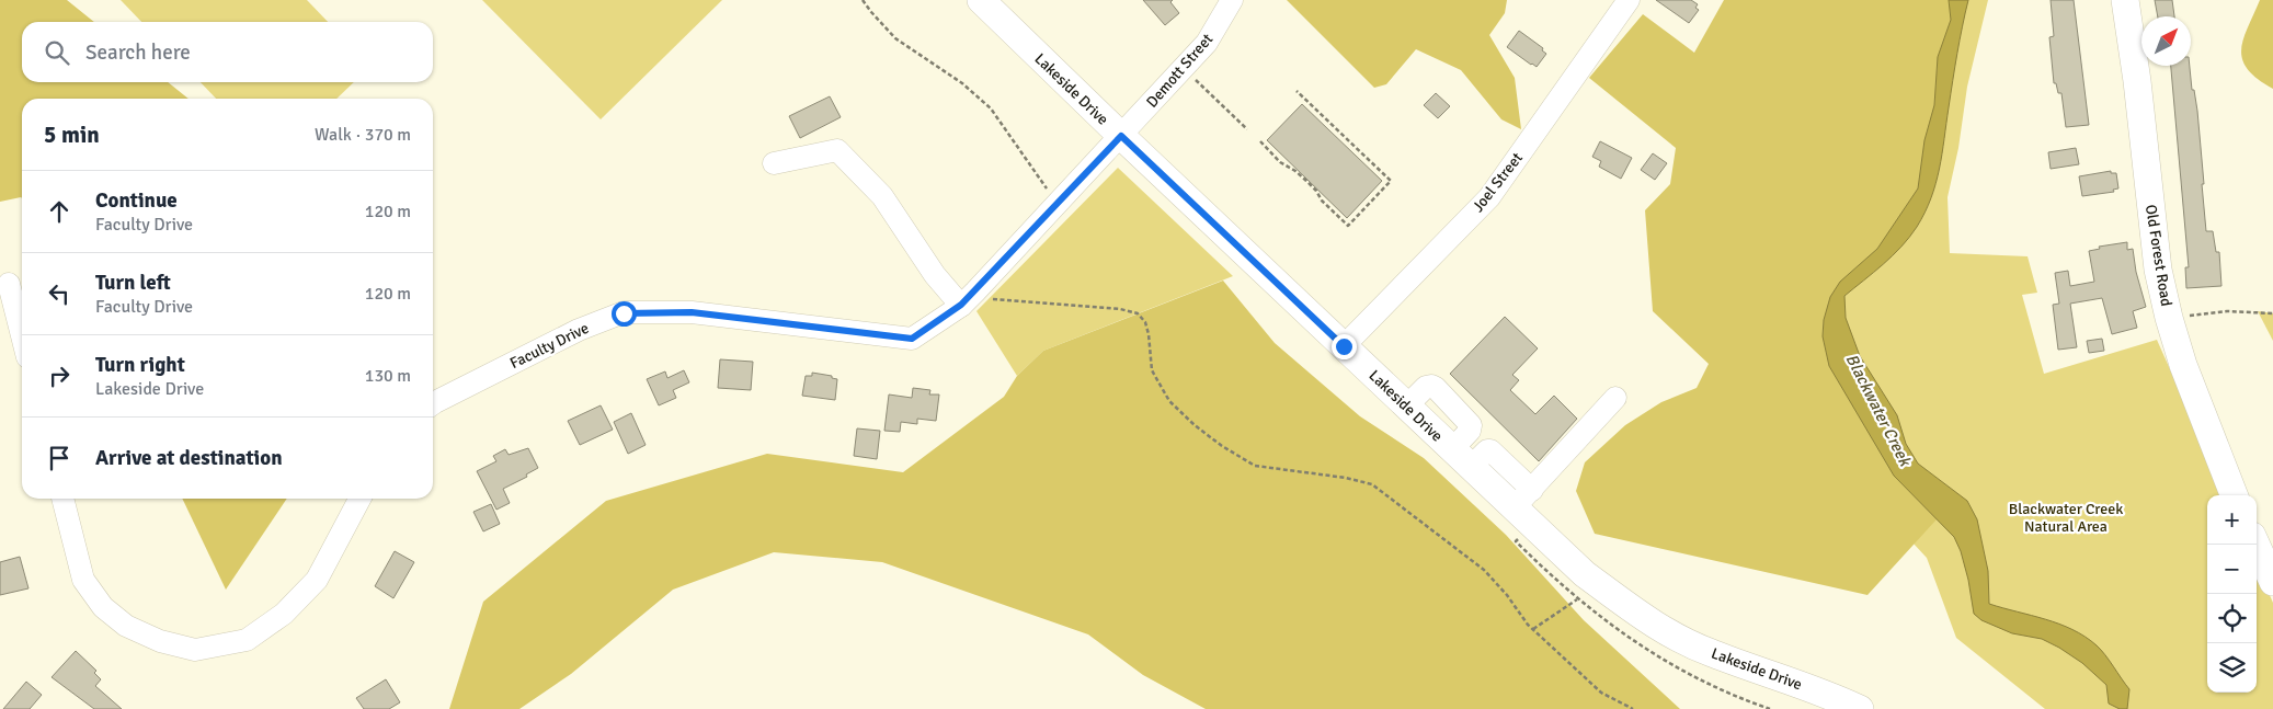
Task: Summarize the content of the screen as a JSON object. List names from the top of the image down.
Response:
{
  "streets": {
    "main road": ["Lakeside Drive", "Old Forest Road"],
    "street": ["Demott Street", "Joel Street", "Faculty Drive"]
  },
  "crossings": [
    ["Demott Street", "Lakeside Drive"],
    ["Demott Street", "Faculty Drive"],
    ["Lakeside Drive", "Joel Street"],
    ["Lakeside Drive", "Faculty Drive"]
  ],
  "water": ["Blackwater Creek"],
  "parks": ["Blackwater Creek Natural Area"],
  "north": "top right",
  "page": {
    "search": "Search here",
    "heading": ["5 min", "Walk · 370 m"],
    "list": [
      ["Continue", "Faculty Drive", "120 m"],
      ["Turn left", "Faculty Drive", "120 m"],
      ["Turn right", "Lakeside Drive", "130 m"],
      "Arrive at destination"
    ],
    "map_buttons": ["+", "−"]
  }
}
